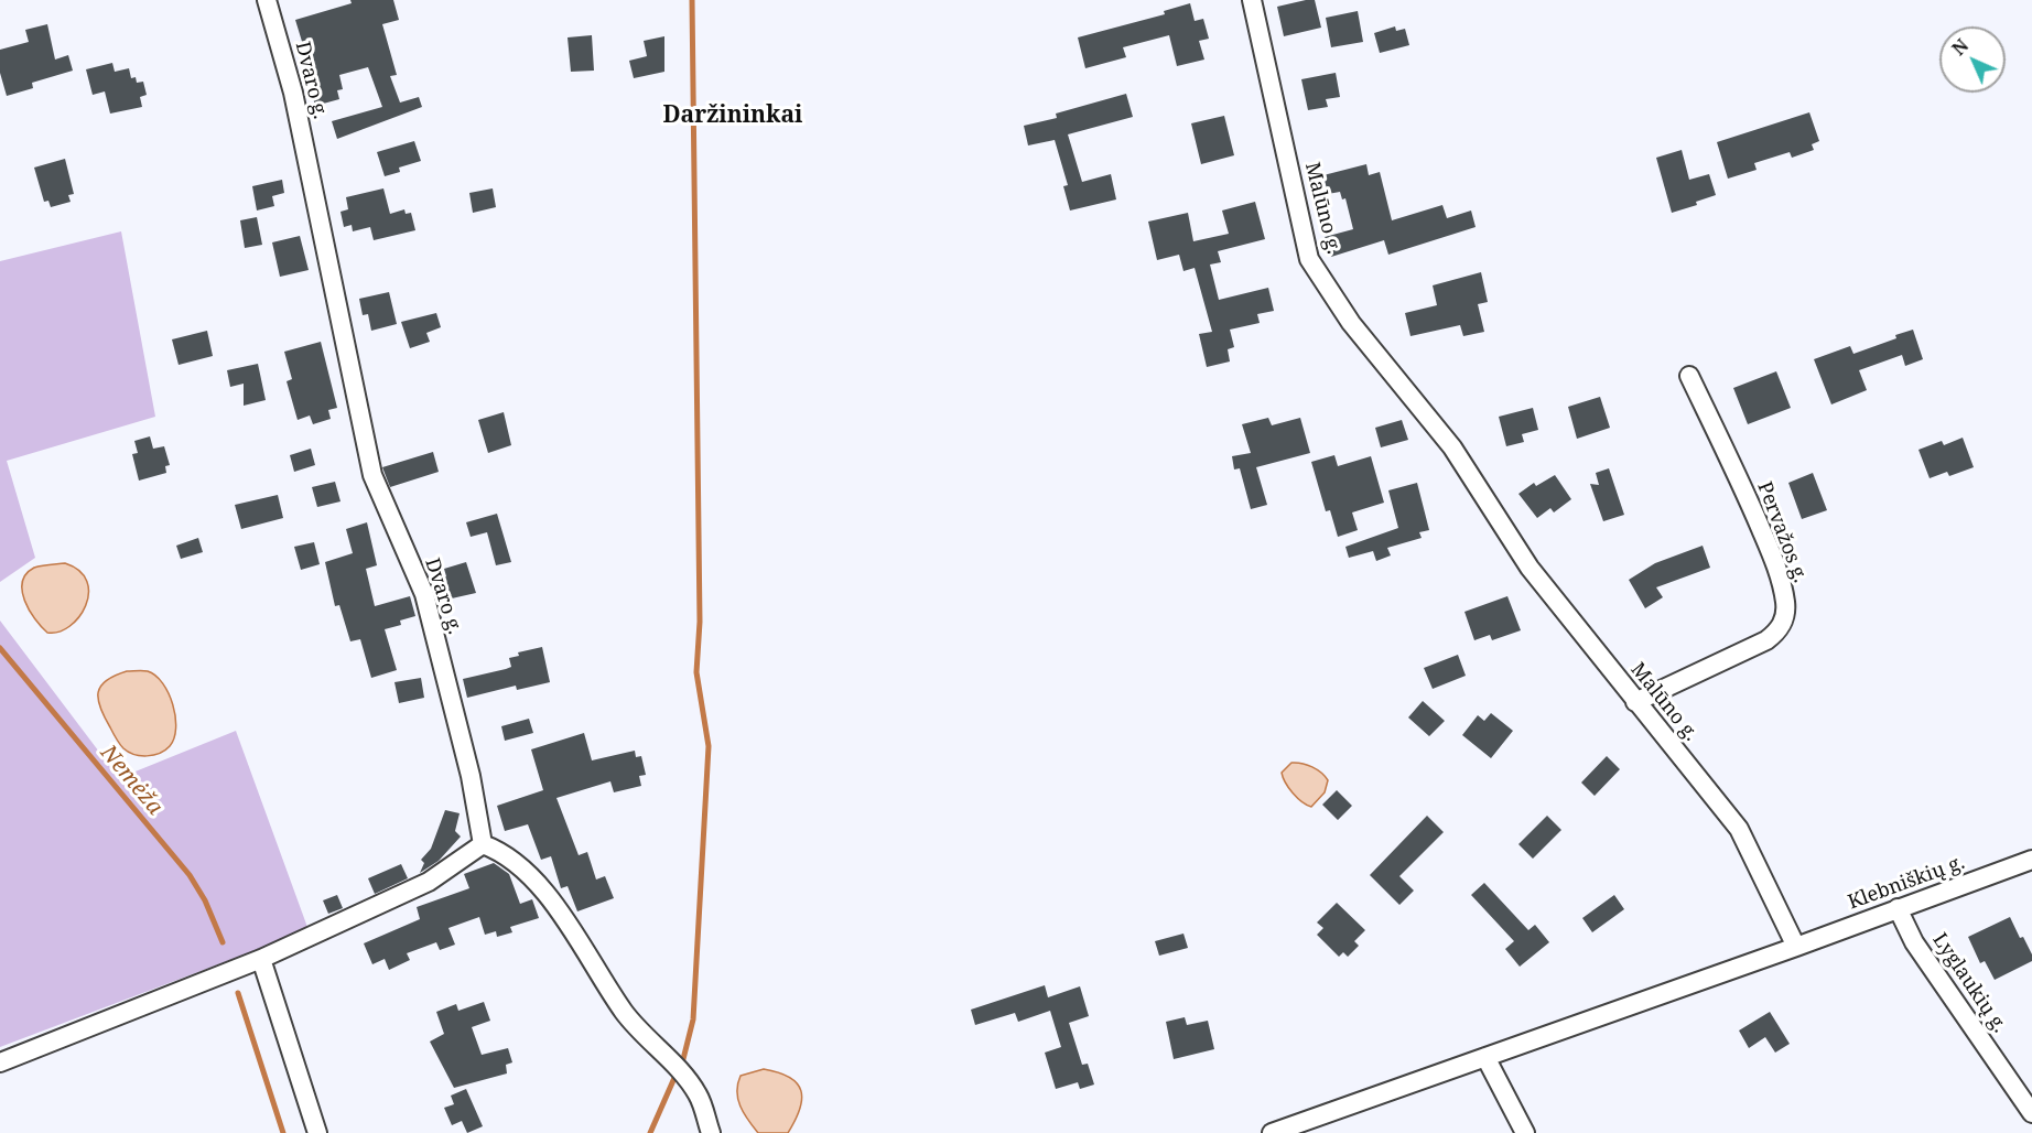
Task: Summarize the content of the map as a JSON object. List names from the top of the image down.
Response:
{
  "streets": {
    "street": [
      "Dvaro g.",
      "Malūno g.",
      "Pervažos g.",
      "Klebniškių g.",
      "Lyglaukių g."
    ]
  },
  "crossings": [
    ["Malūno g.", "Pervažos g."],
    ["Malūno g.", "Klebniškių g."],
    ["Klebniškių g.", "Lyglaukių g."]
  ],
  "districts": ["Daržininkai"],
  "water": ["Nemėža"],
  "north": "top left"
}
